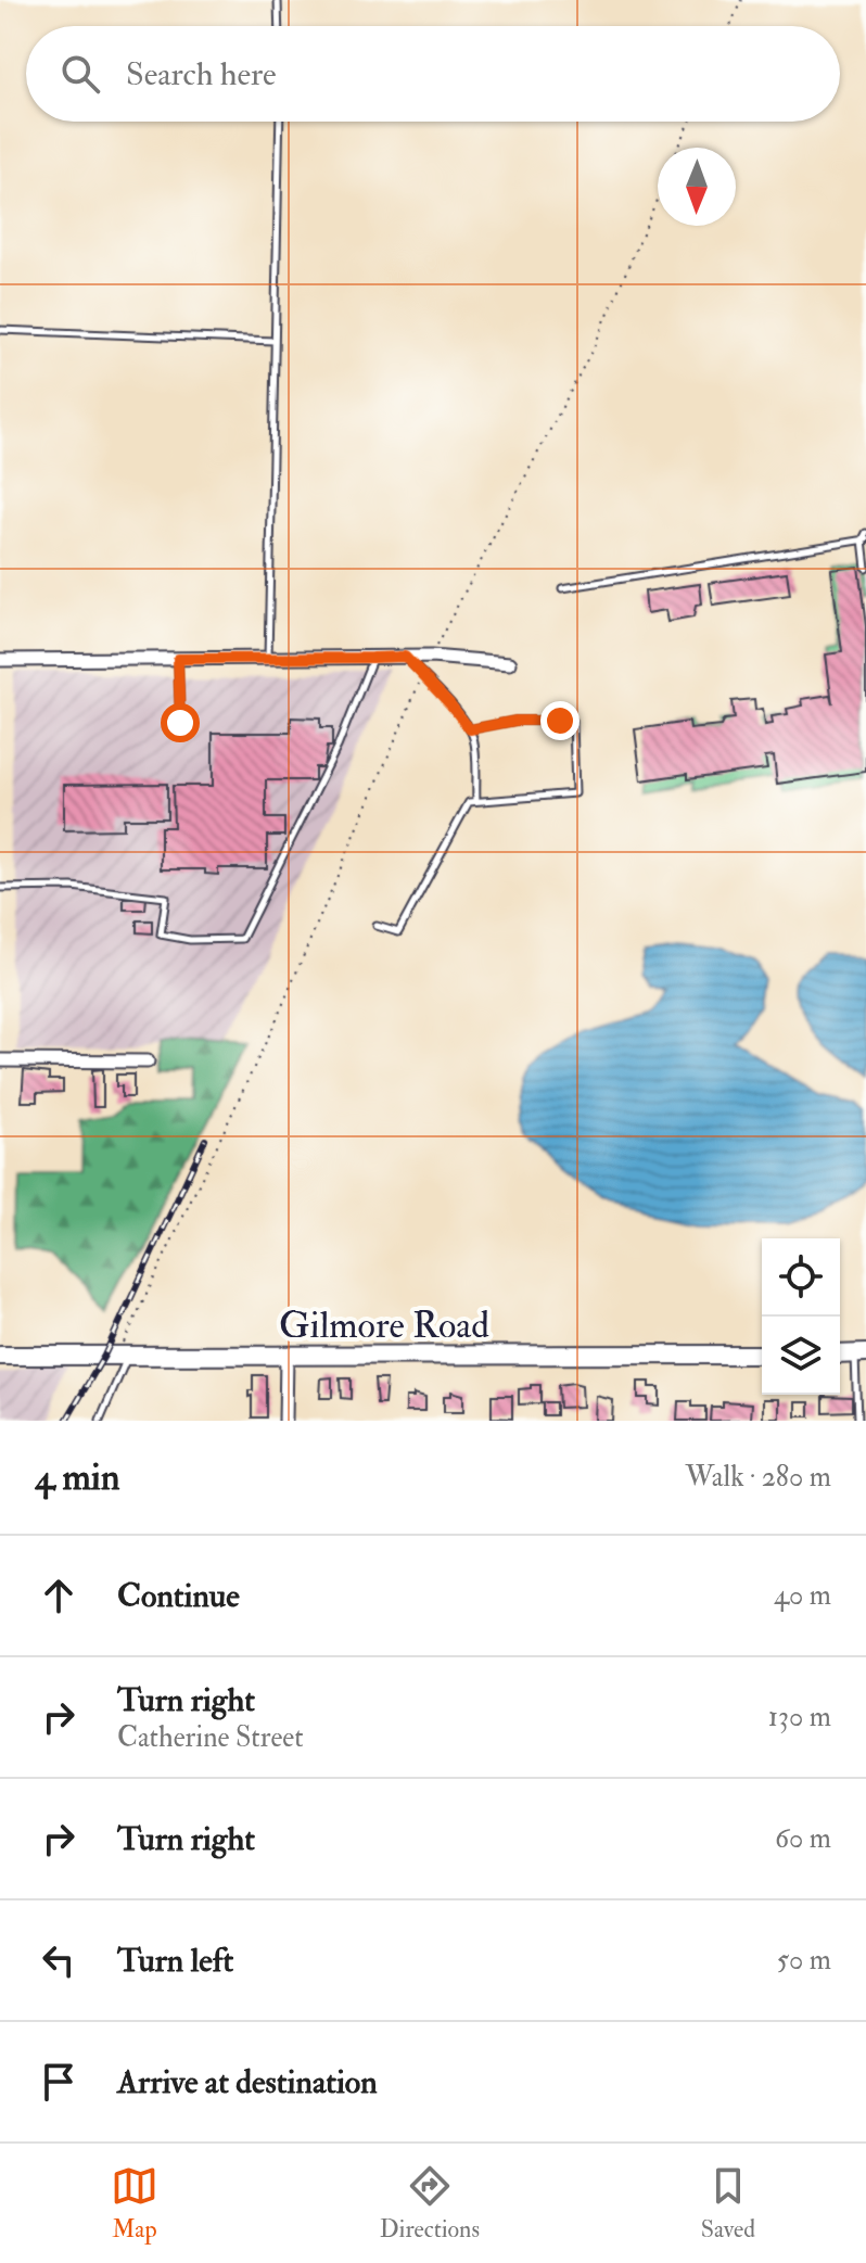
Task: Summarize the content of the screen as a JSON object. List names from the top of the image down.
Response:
{
  "streets": {
    "main road": ["Gilmore Road"]
  },
  "north": "bottom",
  "page": {
    "search": "Search here",
    "heading": ["4 min", "Walk · 280 m"],
    "list": [
      ["Continue", "40 m"],
      ["Turn right", "Catherine Street", "130 m"],
      ["Turn right", "60 m"],
      ["Turn left", "50 m"],
      "Arrive at destination"
    ],
    "nav": ["Map", "Directions", "Saved"]
  }
}
